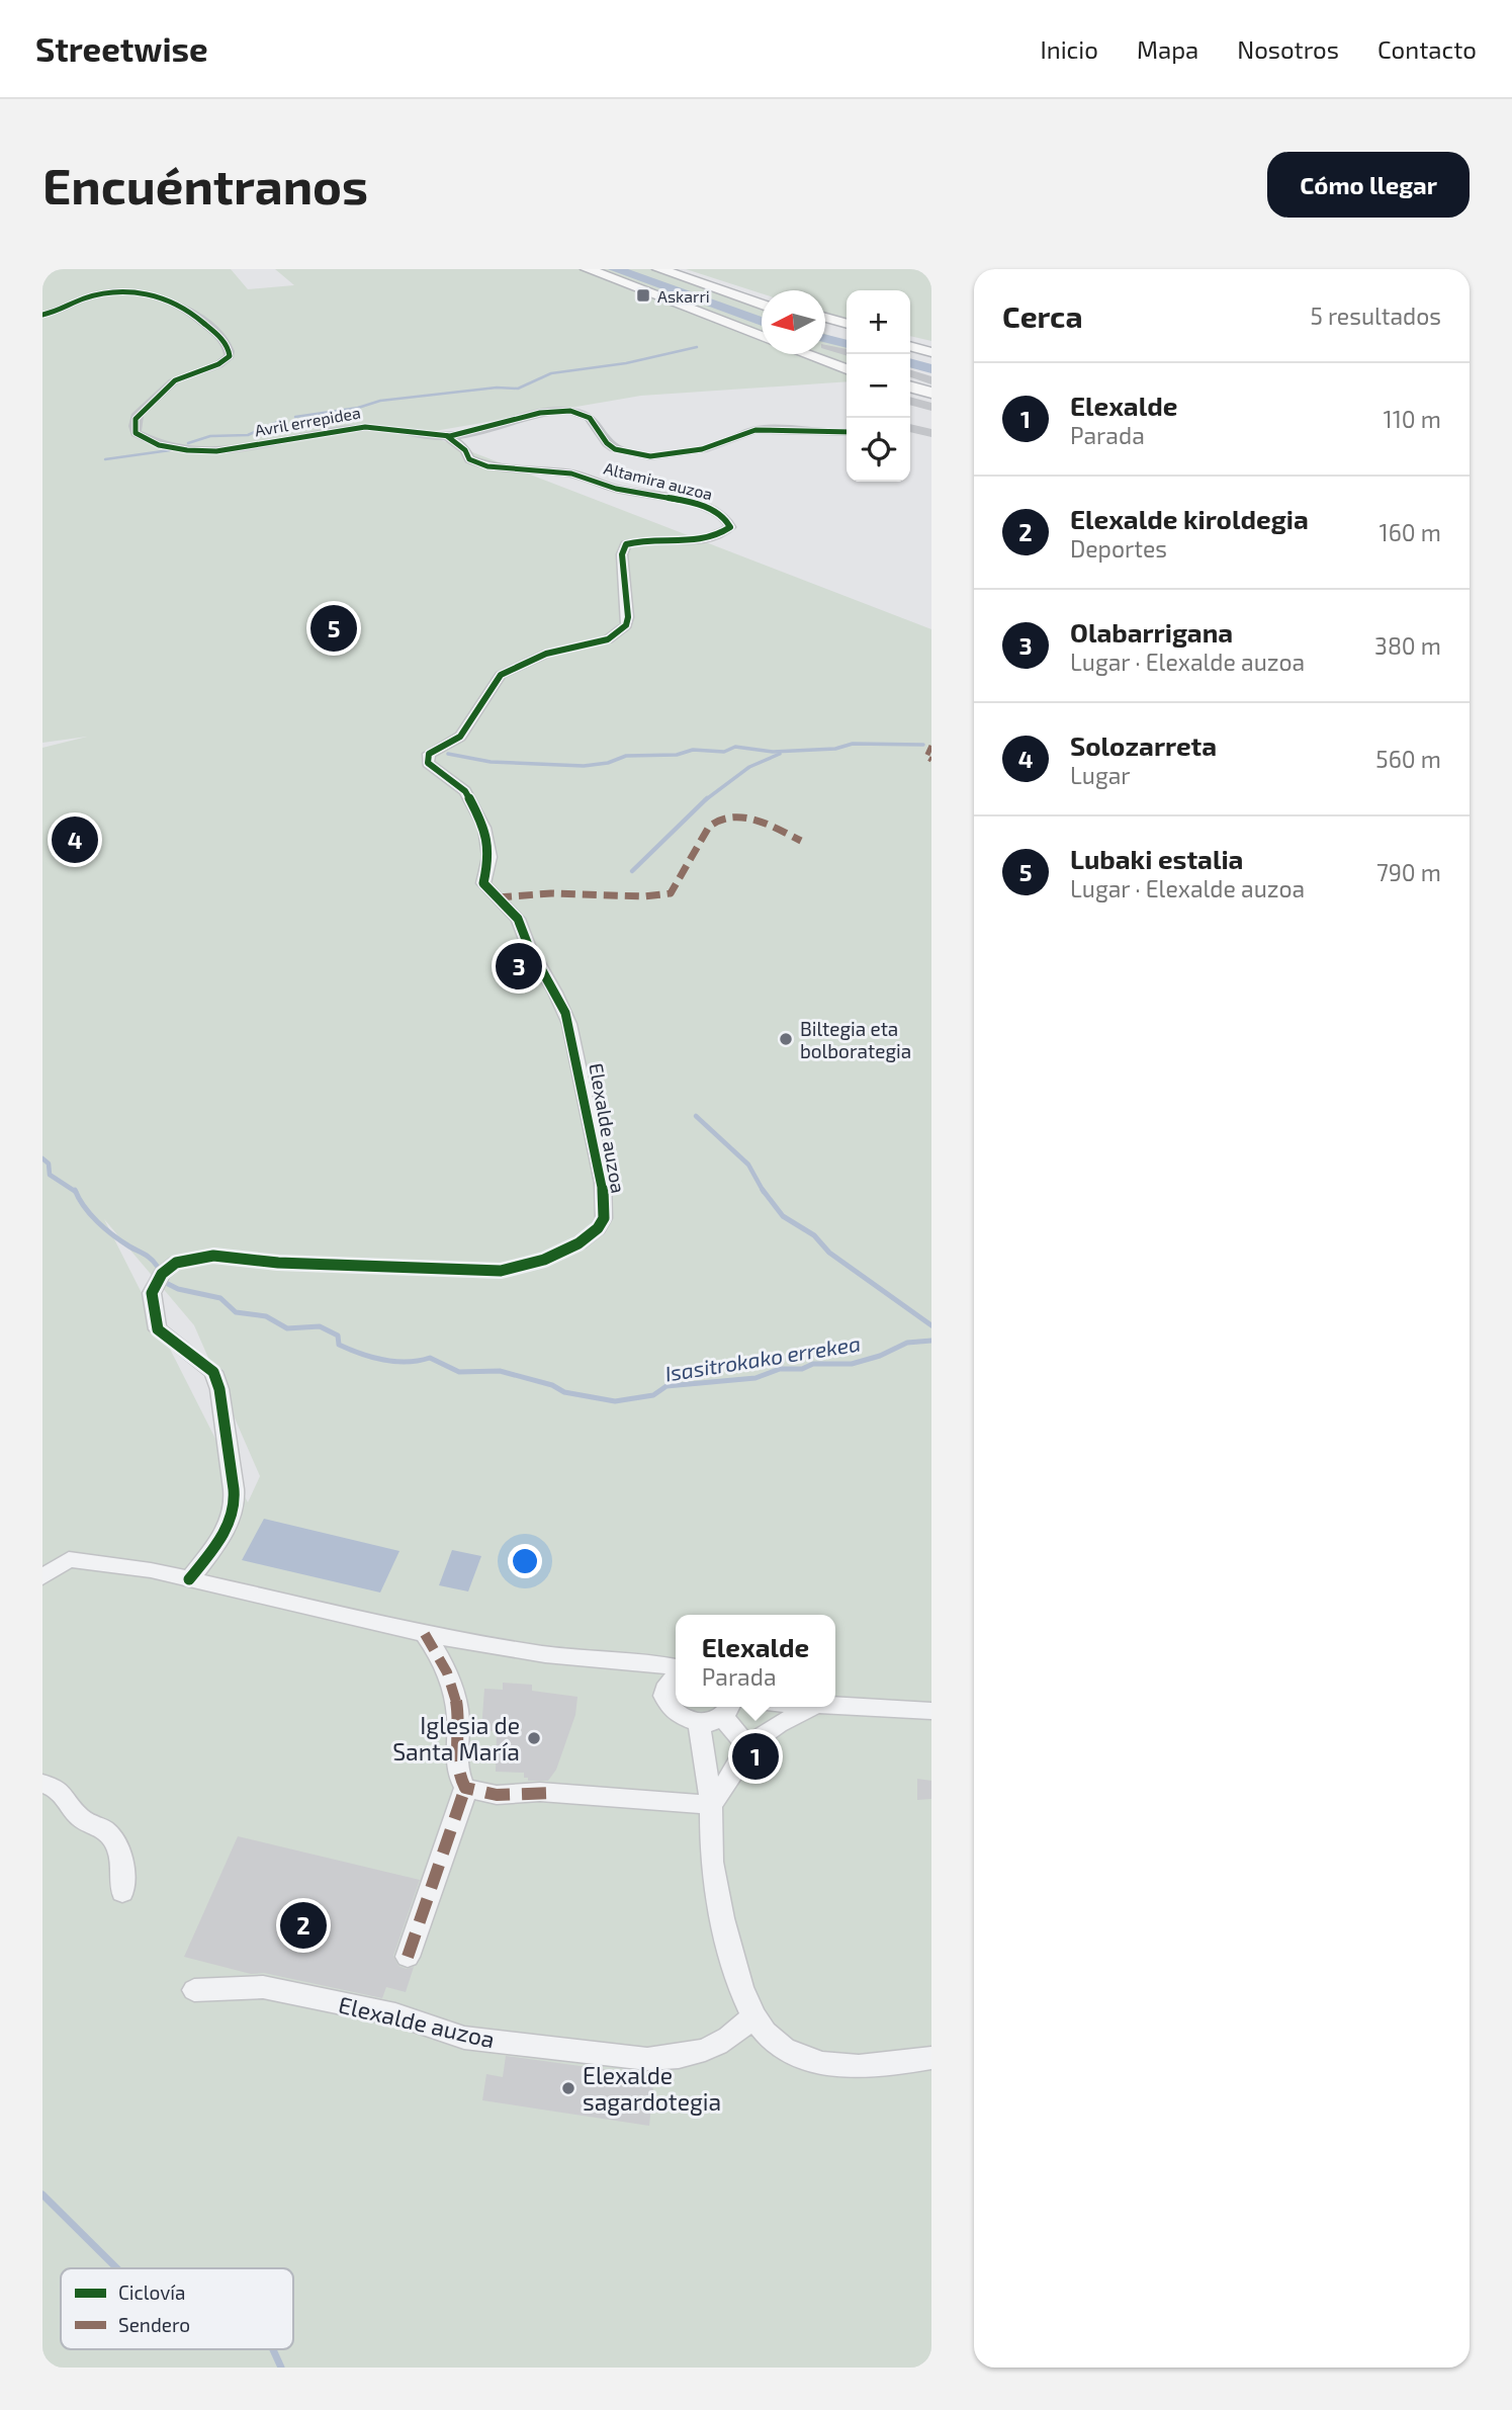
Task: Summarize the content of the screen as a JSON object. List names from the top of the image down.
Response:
{
  "streets": {
    "street": ["Avril errepidea", "Altamira auzoa", "Elexalde auzoa"]
  },
  "crossings": [
    ["Avril errepidea", "Altamira auzoa"],
    ["Altamira auzoa", "Elexalde auzoa"]
  ],
  "water": ["Isasitrokako errekea"],
  "places": {
    "transit": ["Askarri"],
    "other": ["Biltegia eta bolborategia", "Iglesia de Santa María", "Elexalde sagardotegia"]
  },
  "legend": ["Ciclovía", "Sendero"],
  "north": "left",
  "page": {
    "header": "Streetwise",
    "nav": [
      "Inicio",
      "Mapa",
      "Nosotros",
      "Contacto"
    ],
    "buttons": "Cómo llegar",
    "title": "Encuéntranos",
    "heading": ["Cerca", "5 resultados"],
    "map_buttons": ["+", "−"],
    "list": [
      {
        "mark": "1",
        "name": "Elexalde",
        "note": "Parada",
        "value": "110 m"
      },
      {
        "mark": "2",
        "name": "Elexalde kiroldegia",
        "note": "Deportes",
        "value": "160 m"
      },
      {
        "mark": "3",
        "name": "Olabarrigana",
        "note": "Lugar · Elexalde auzoa",
        "value": "380 m"
      },
      {
        "mark": "4",
        "name": "Solozarreta",
        "note": "Lugar",
        "value": "560 m"
      },
      {
        "mark": "5",
        "name": "Lubaki estalia",
        "note": "Lugar · Elexalde auzoa",
        "value": "790 m"
      }
    ],
    "pins": [
      "5",
      "4",
      "3",
      "1",
      "2"
    ],
    "popup": ["Elexalde", "Parada"]
  }
}
